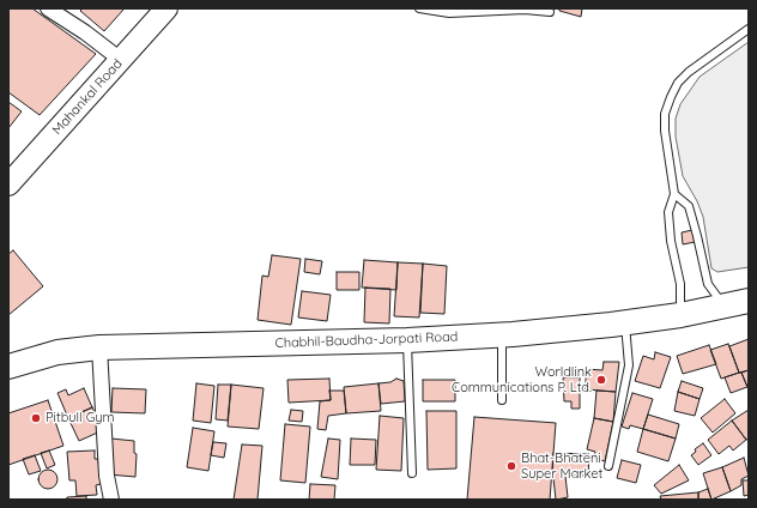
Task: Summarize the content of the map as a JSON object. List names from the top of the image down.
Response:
{
  "streets": {
    "main road": ["Mahankal Road", "Chabhil-Baudha-Jorpati Road"]
  },
  "places": ["Worldlink Communications P. Ltd.", "Pitbull Gym", "Bhat-Bhateni Super Market"]
}
